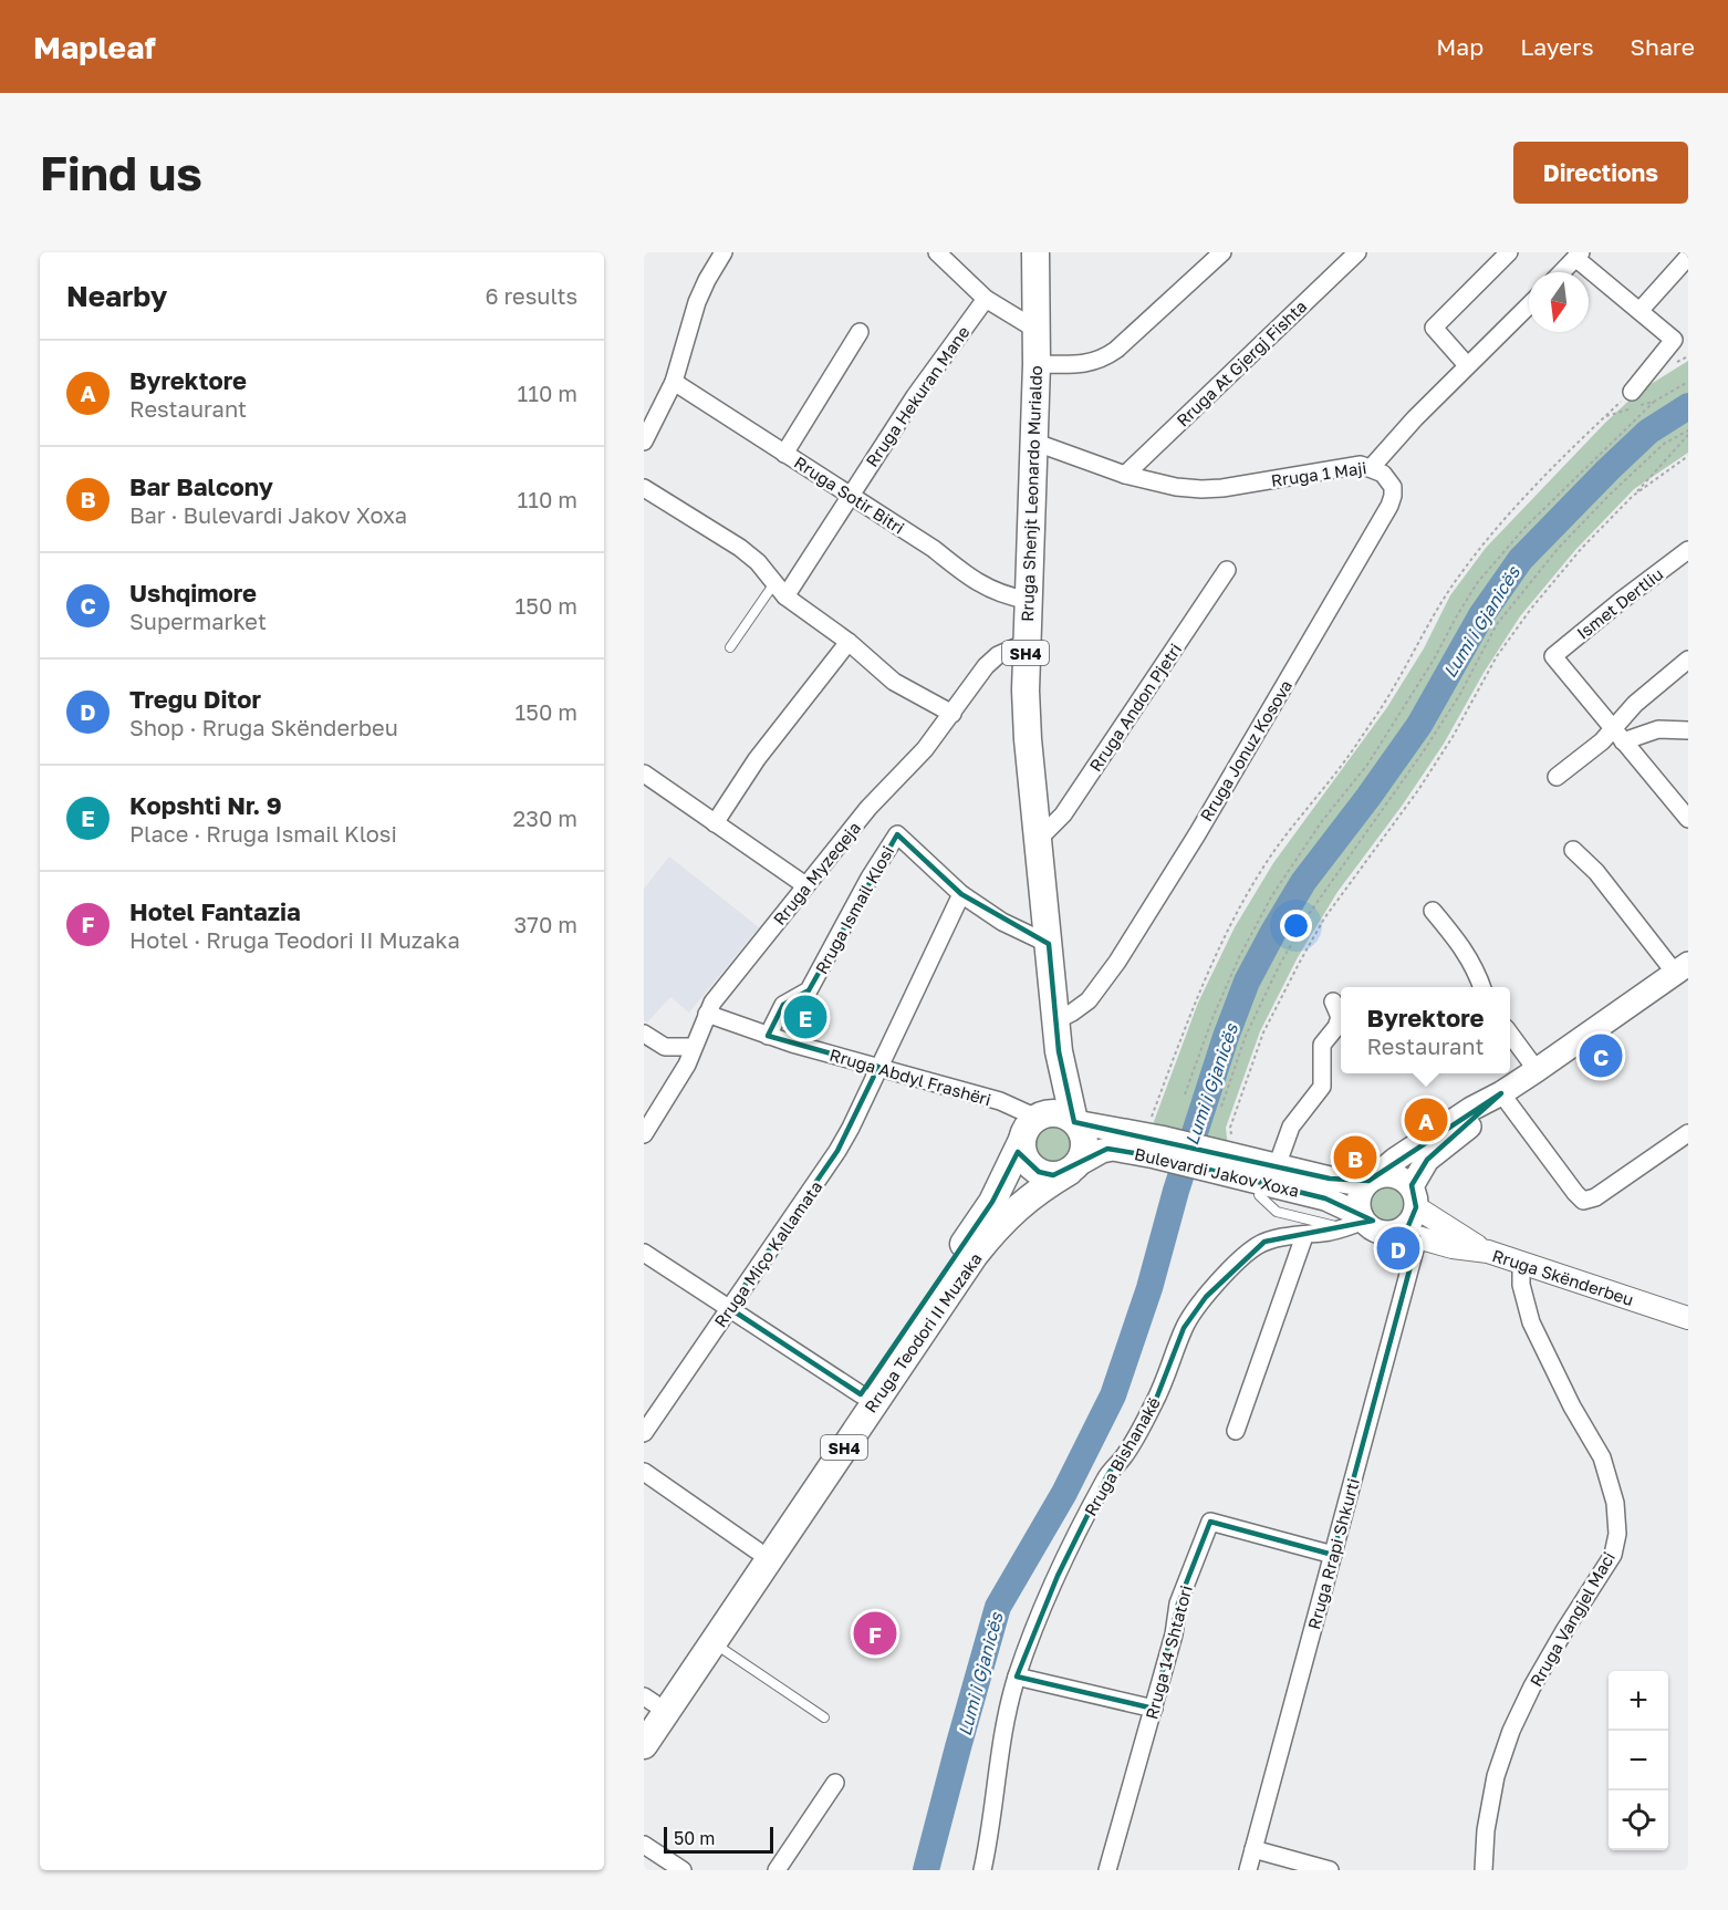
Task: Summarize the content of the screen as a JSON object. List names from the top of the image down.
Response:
{
  "streets": {
    "main road": [
      "Rruga Shenjt Leonardo Murialdo",
      "SH4",
      "Bulevardi Jakov Xoxa",
      "Rruga Teodori II Muzaka"
    ],
    "street": [
      "Rruga At Gjergj Fishta",
      "Rruga Hekuran Mane",
      "Rruga 1 Maji",
      "Rruga Sotir Bitri",
      "Ismet Dertliu",
      "Rruga Andon Pjetri",
      "Rruga Jonuz Kosova",
      "Rruga Myzeqeja",
      "Rruga Ismail Klosi",
      "Rruga Abdyl Frashëri",
      "Rruga Miço Kallamata",
      "Rruga Skënderbeu",
      "Rruga Bishanakë",
      "Rruga Rrapi Shkurti",
      "Rruga Vangjel Maci",
      "Rruga 14 Shtatori"
    ]
  },
  "crossings": [
    ["Rruga At Gjergj Fishta", "Rruga 1 Maji"],
    ["Rruga Hekuran Mane", "Rruga Sotir Bitri"],
    ["Rruga 1 Maji", "Rruga Shenjt Leonardo Murialdo"],
    ["Rruga 1 Maji", "Rruga Jonuz Kosova"],
    ["Rruga Shenjt Leonardo Murialdo", "Rruga Sotir Bitri"],
    ["Rruga Shenjt Leonardo Murialdo", "SH4"],
    ["Rruga Shenjt Leonardo Murialdo", "Rruga Andon Pjetri"],
    ["Rruga Shenjt Leonardo Murialdo", "Rruga Jonuz Kosova"],
    ["Rruga Shenjt Leonardo Murialdo", "Rruga Myzeqeja"],
    ["Rruga Shenjt Leonardo Murialdo", "Rruga Ismail Klosi"],
    ["Rruga Shenjt Leonardo Murialdo", "Rruga Abdyl Frashëri"],
    ["Rruga Shenjt Leonardo Murialdo", "Bulevardi Jakov Xoxa"],
    ["Rruga Shenjt Leonardo Murialdo", "Rruga Teodori II Muzaka"],
    ["SH4", "Rruga Abdyl Frashëri"],
    ["SH4", "Bulevardi Jakov Xoxa"],
    ["SH4", "Rruga Teodori II Muzaka"],
    ["Rruga Myzeqeja", "Rruga Abdyl Frashëri"],
    ["Rruga Ismail Klosi", "Rruga Abdyl Frashëri"],
    ["Rruga Ismail Klosi", "Rruga Miço Kallamata"],
    ["Rruga Abdyl Frashëri", "Bulevardi Jakov Xoxa"],
    ["Rruga Abdyl Frashëri", "Rruga Miço Kallamata"],
    ["Rruga Abdyl Frashëri", "Rruga Teodori II Muzaka"],
    ["Bulevardi Jakov Xoxa", "Rruga Skënderbeu"],
    ["Bulevardi Jakov Xoxa", "Rruga Teodori II Muzaka"],
    ["Bulevardi Jakov Xoxa", "Rruga Bishanakë"],
    ["Bulevardi Jakov Xoxa", "Rruga Rrapi Shkurti"],
    ["Rruga Skënderbeu", "Rruga Bishanakë"],
    ["Rruga Skënderbeu", "Rruga Rrapi Shkurti"],
    ["Rruga Skënderbeu", "Rruga Vangjel Maci"],
    ["Rruga Bishanakë", "Rruga Rrapi Shkurti"],
    ["Rruga Rrapi Shkurti", "Rruga 14 Shtatori"]
  ],
  "water": ["Lumi i Gjanicës"],
  "scale_bar": "50 m",
  "north": "bottom",
  "page": {
    "header": "Mapleaf",
    "nav": ["Map", "Layers", "Share"],
    "buttons": "Directions",
    "title": "Find us",
    "heading": ["Nearby", "6 results"],
    "list": [
      {
        "mark": "A",
        "name": "Byrektore",
        "note": "Restaurant",
        "value": "110 m"
      },
      {
        "mark": "B",
        "name": "Bar Balcony",
        "note": "Bar · Bulevardi Jakov Xoxa",
        "value": "110 m"
      },
      {
        "mark": "C",
        "name": "Ushqimore",
        "note": "Supermarket",
        "value": "150 m"
      },
      {
        "mark": "D",
        "name": "Tregu Ditor",
        "note": "Shop · Rruga Skënderbeu",
        "value": "150 m"
      },
      {
        "mark": "E",
        "name": "Kopshti Nr. 9",
        "note": "Place · Rruga Ismail Klosi",
        "value": "230 m"
      },
      {
        "mark": "F",
        "name": "Hotel Fantazia",
        "note": "Hotel · Rruga Teodori II Muzaka",
        "value": "370 m"
      }
    ],
    "popup": ["Byrektore", "Restaurant"],
    "pins": [
      "E",
      "C",
      "A",
      "B",
      "D",
      "F"
    ],
    "map_buttons": ["+", "−"],
    "scale": "50 m"
  }
}
